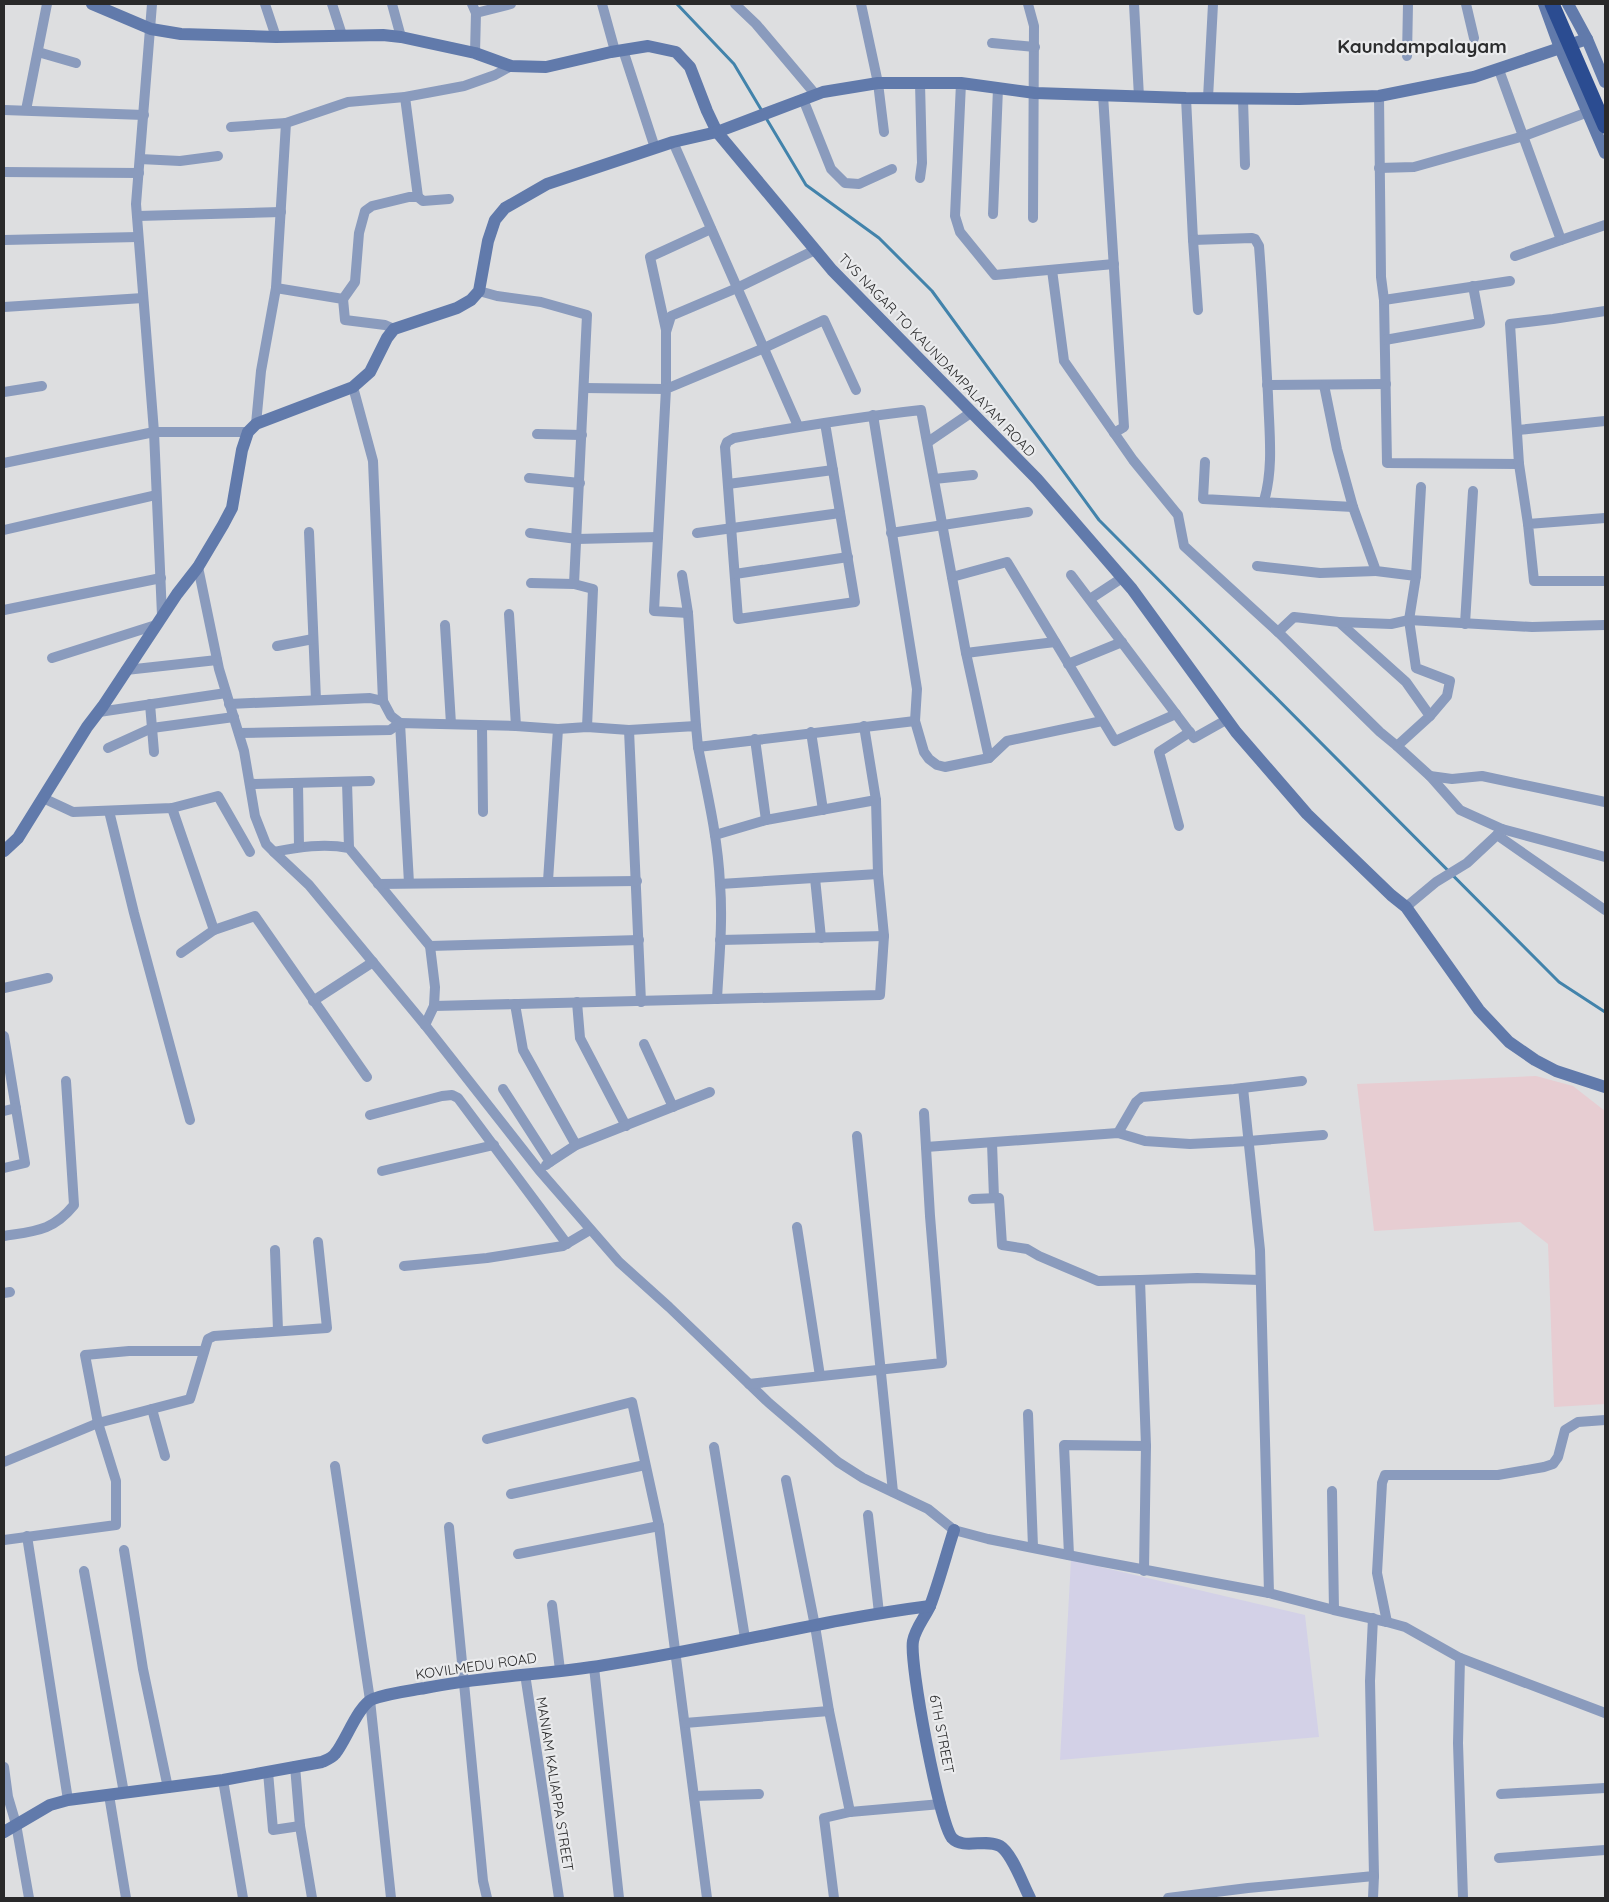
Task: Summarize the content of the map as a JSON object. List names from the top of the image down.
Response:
{
  "streets": {
    "street": [
      "TVS NAGAR TO KAUNDAMPALAYAM ROAD",
      "KOVILMEDU ROAD",
      "6TH STREET",
      "MANIAM KALIAPPA STREET"
    ]
  },
  "crossings": [
    ["KOVILMEDU ROAD", "6TH STREET"],
    ["KOVILMEDU ROAD", "MANIAM KALIAPPA STREET"]
  ],
  "districts": ["Kaundampalayam"]
}
